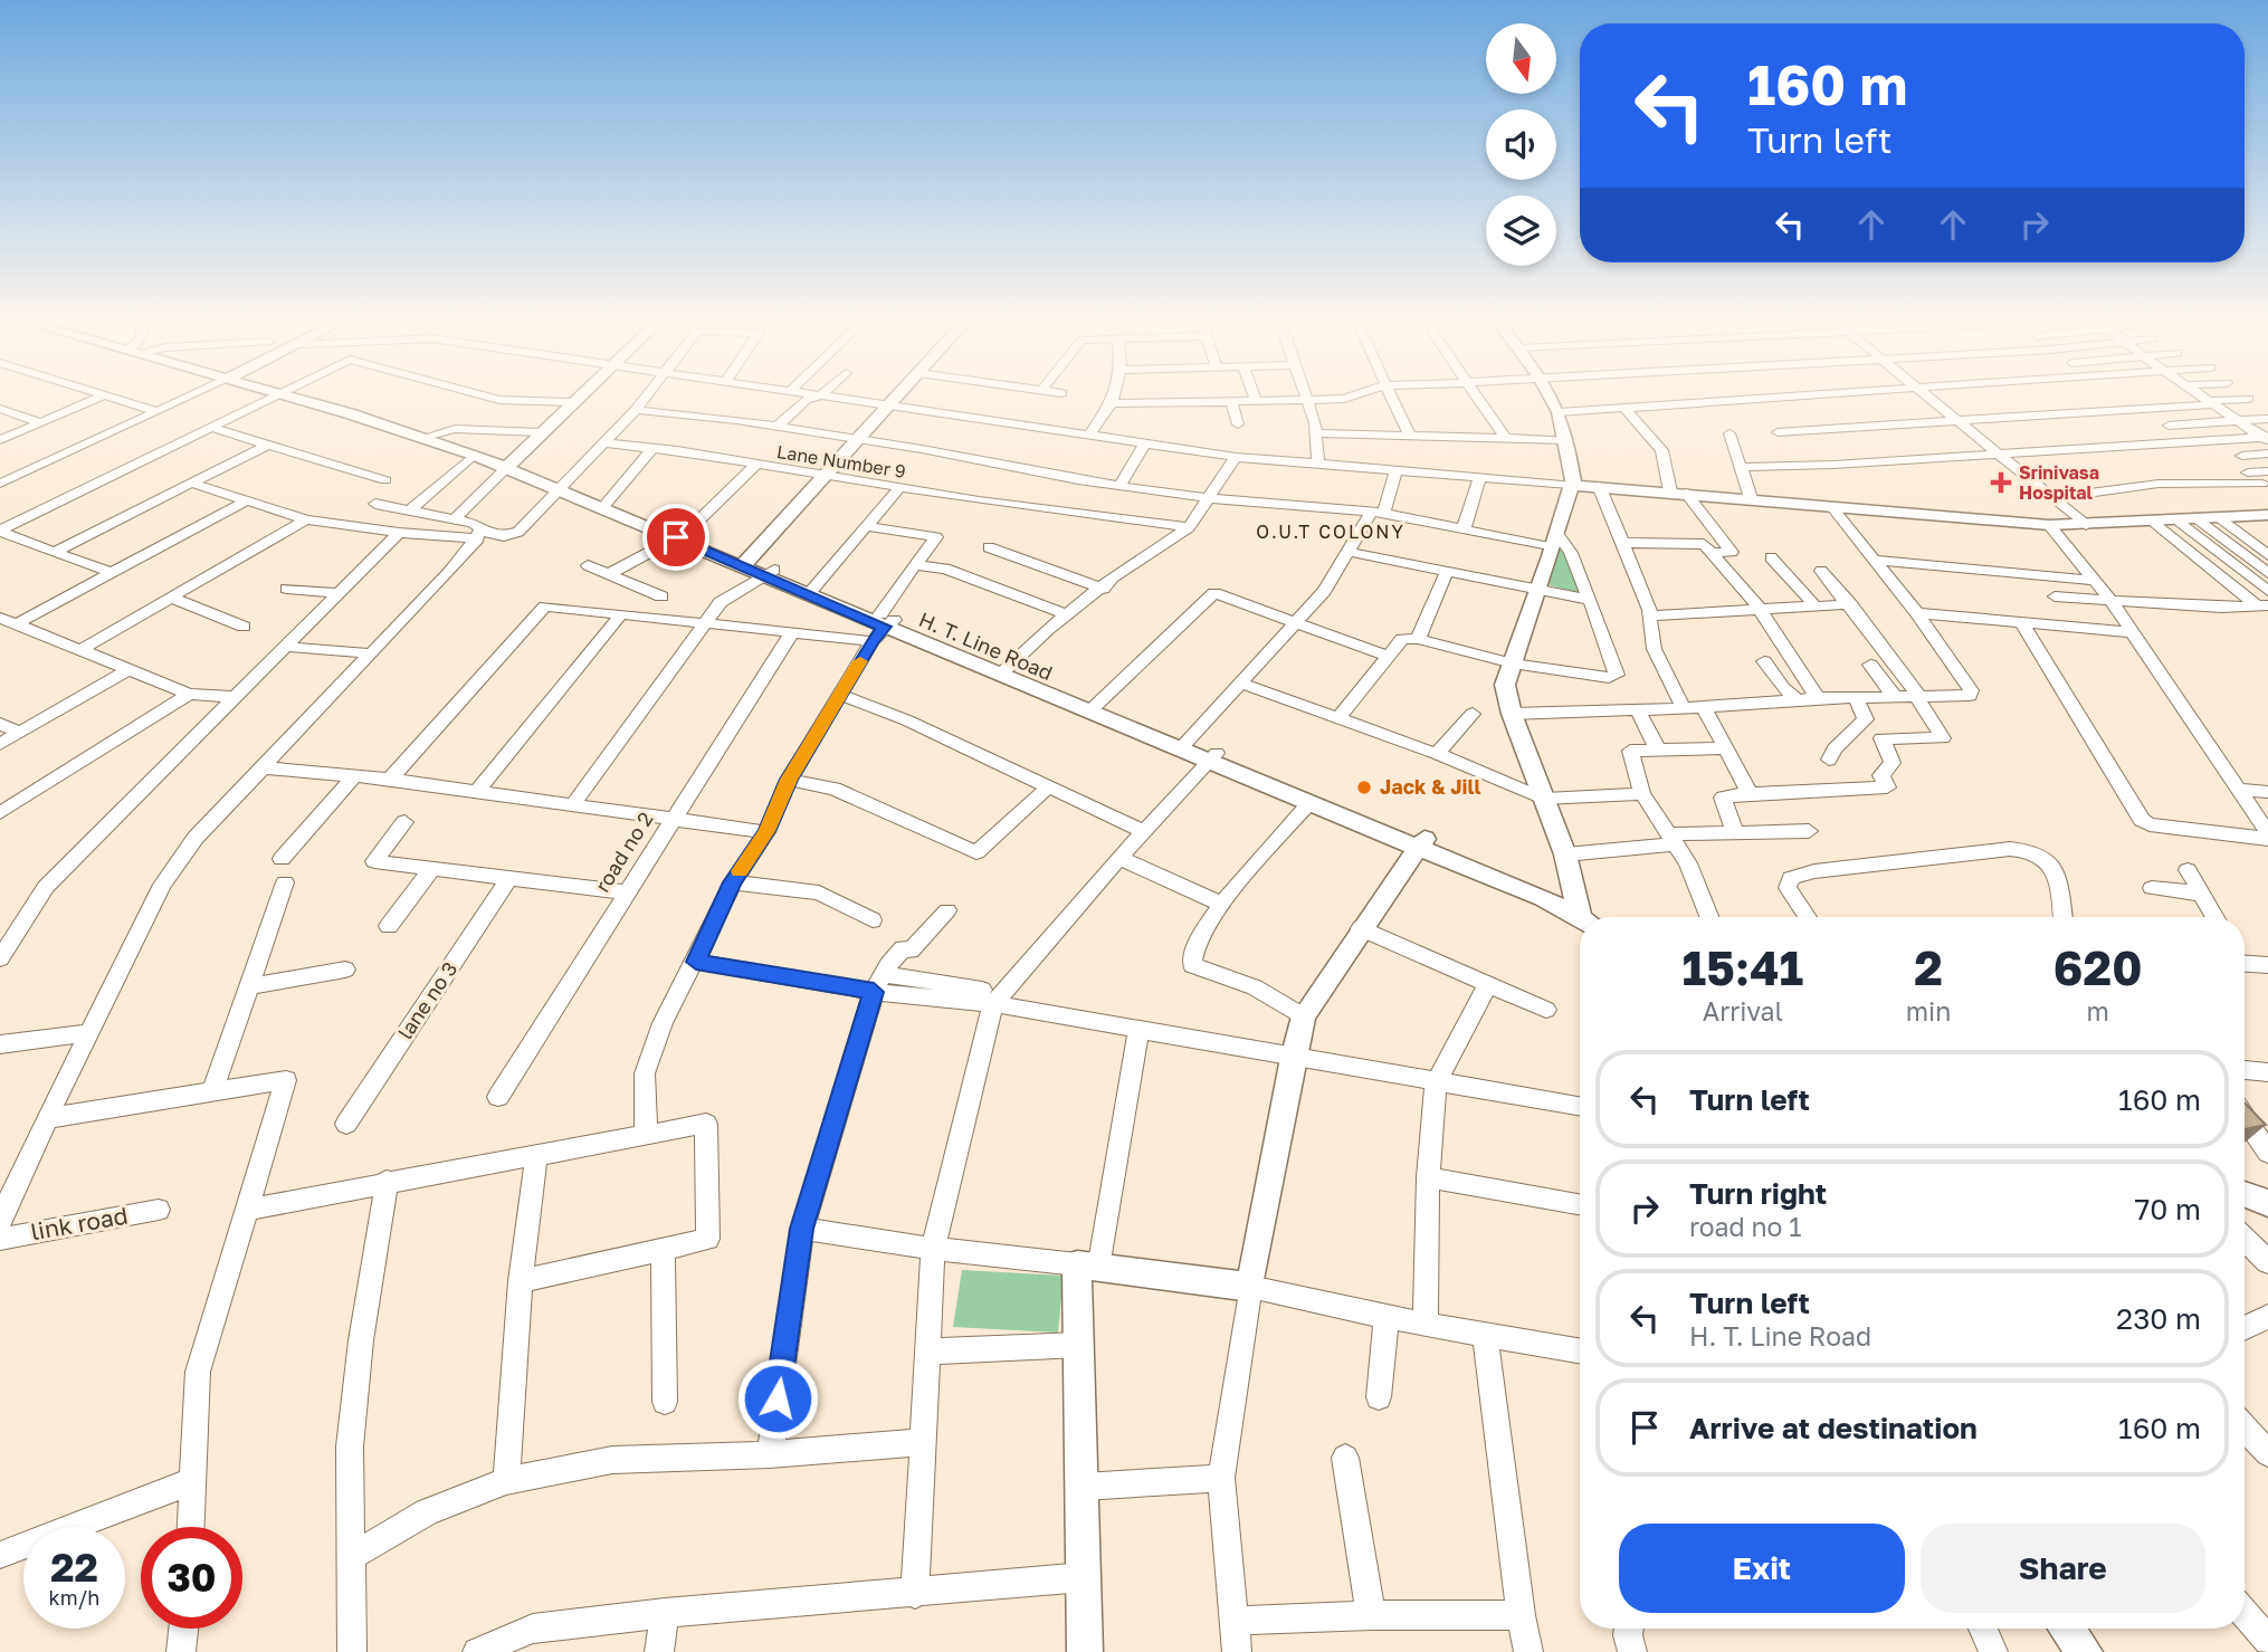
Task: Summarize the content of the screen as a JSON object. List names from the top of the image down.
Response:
{
  "streets": {
    "street": [
      "Lane Number 9",
      "H. T. Line Road",
      "road no 2",
      "lane no 3",
      "link road"
    ]
  },
  "districts": ["O.U.T COLONY"],
  "places": {
    "health": ["Srinivasa Hospital"],
    "other": ["Jack & Jill"]
  },
  "north": "bottom",
  "page": {
    "turn": ["160 m", "Turn left"],
    "eta": [
      "15:41",
      "Arrival",
      "2",
      "min",
      "620",
      "m"
    ],
    "list": [
      {
        "name": "Turn left",
        "value": "160 m"
      },
      {
        "name": "Turn right",
        "note": "road no 1",
        "value": "70 m"
      },
      {
        "name": "Turn left",
        "note": "H. T. Line Road",
        "value": "230 m"
      },
      {
        "name": "Arrive at destination",
        "value": "160 m"
      }
    ],
    "buttons": ["Exit", "Share"],
    "speed": "22 km/h",
    "limit": "30"
  }
}
